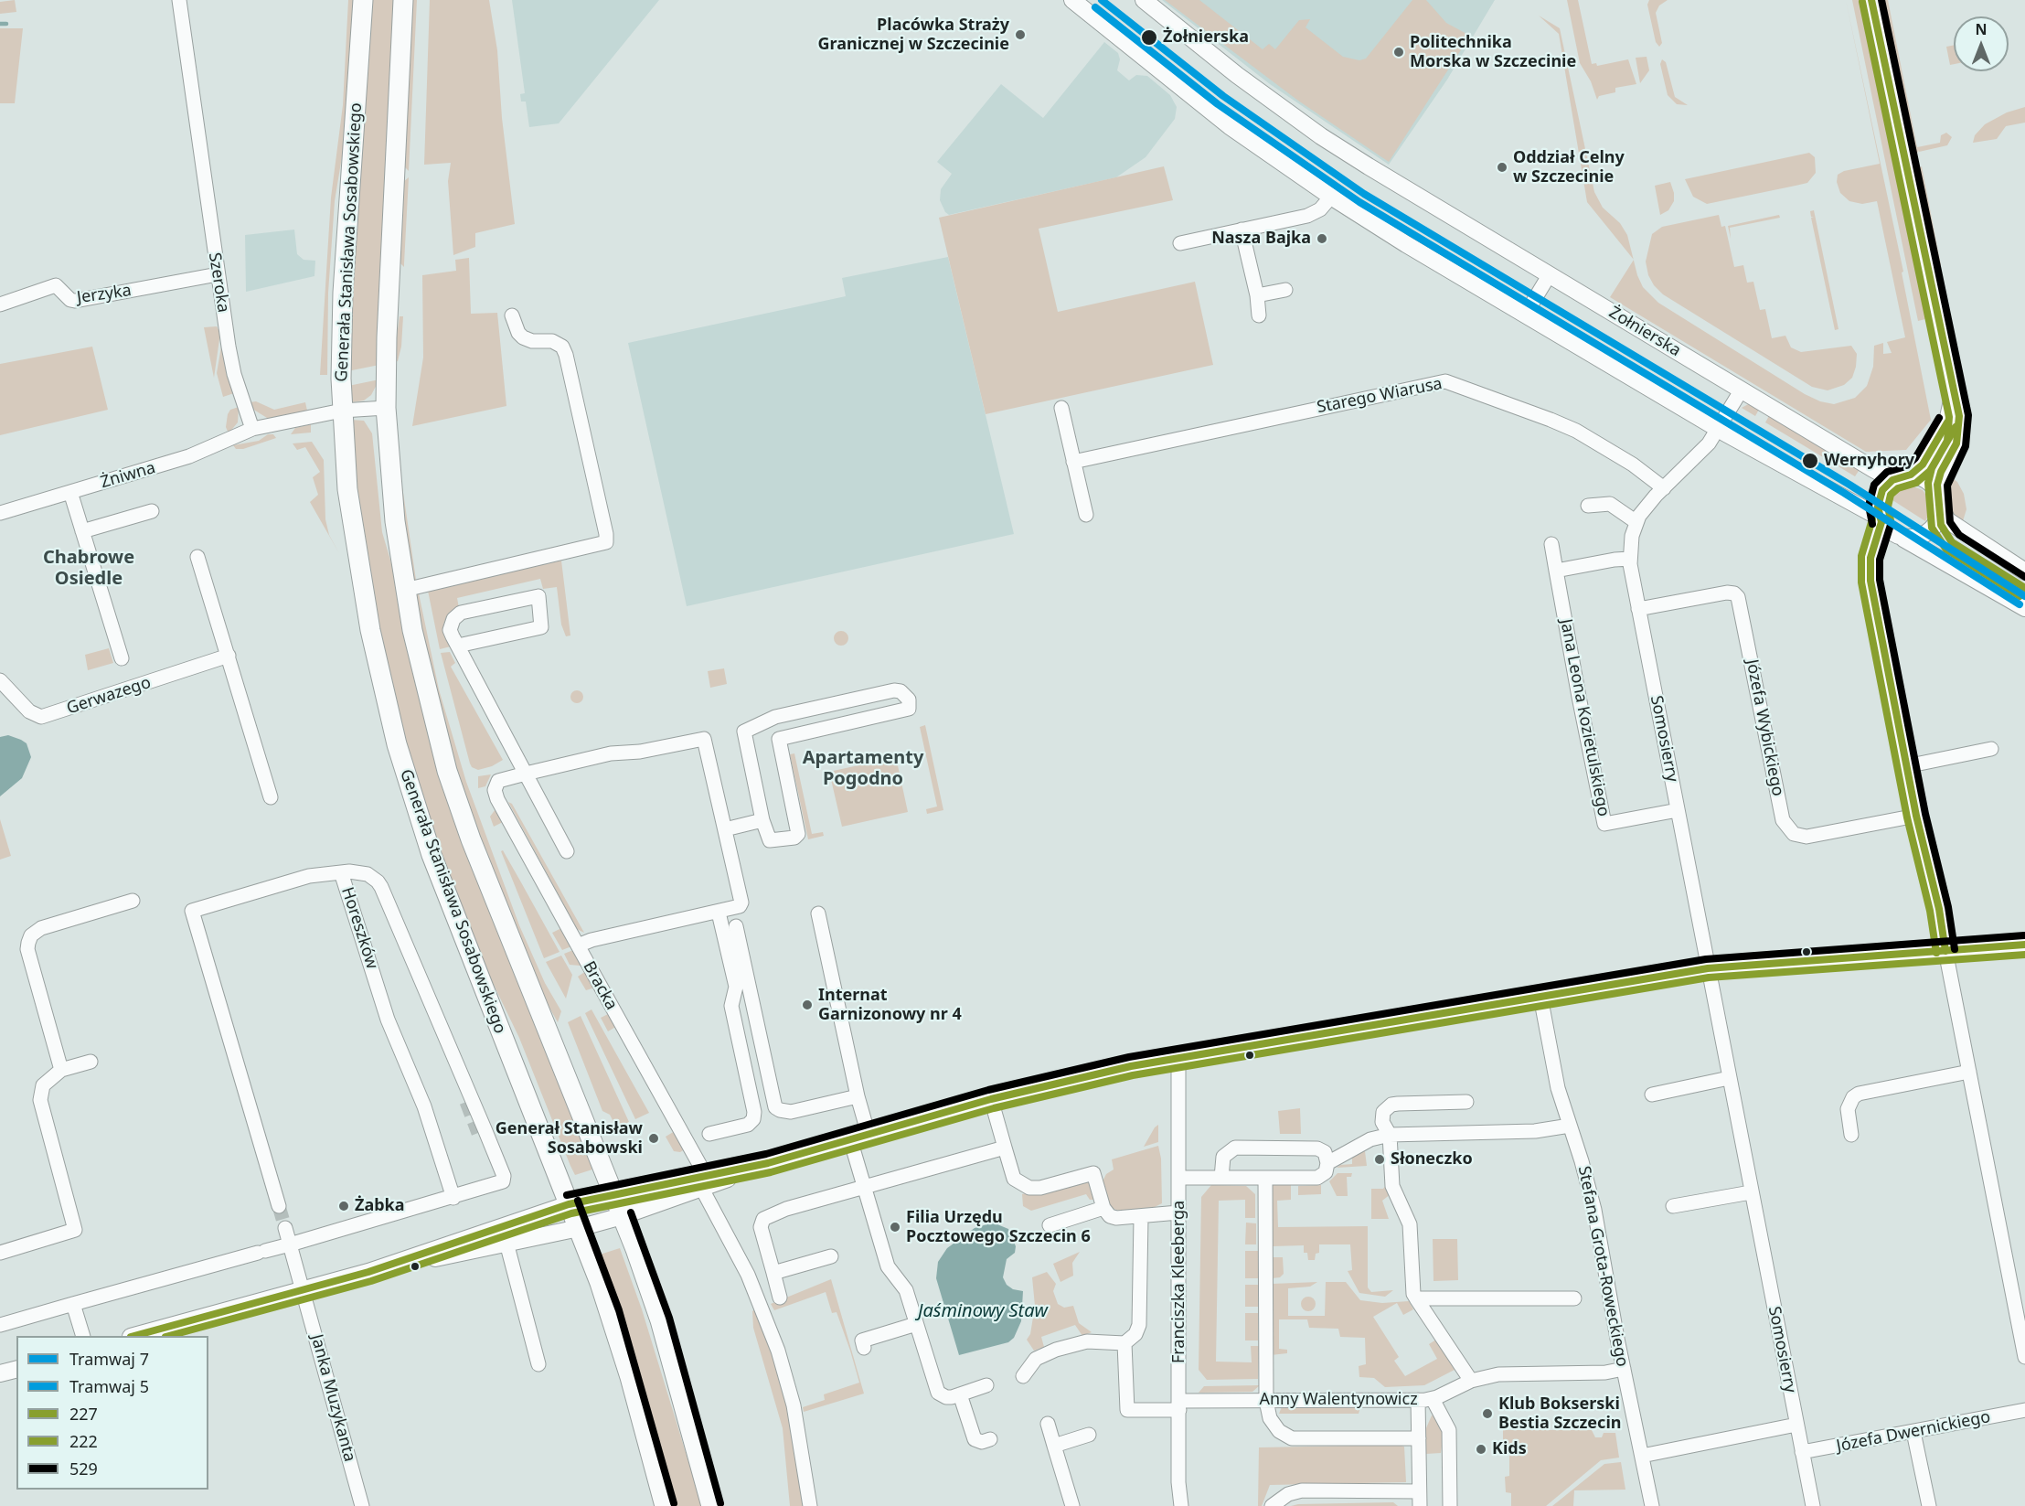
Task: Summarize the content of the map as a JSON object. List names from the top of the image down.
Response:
{
  "streets": {
    "main road": ["Generała Stanisława Sosabowskiego"],
    "street": [
      "Szeroka",
      "Jerzyka",
      "Żołnierska",
      "Starego Wiarusa",
      "Żniwna",
      "Gerwazego",
      "Jana Leona Kozietulskiego",
      "Józefa Wybickiego",
      "Somosierry",
      "Horeszków",
      "Bracka",
      "Stefana Grota-Roweckiego",
      "Franciszka Kleeberga",
      "Janka Muzykanta",
      "Anny Walentynowicz",
      "Józefa Dwernickiego"
    ]
  },
  "crossings": [
    ["Szeroka", "Jerzyka"],
    ["Szeroka", "Żniwna"],
    ["Starego Wiarusa", "Somosierry"],
    ["Jana Leona Kozietulskiego", "Somosierry"],
    ["Józefa Wybickiego", "Somosierry"],
    ["Somosierry", "Józefa Dwernickiego"],
    ["Stefana Grota-Roweckiego", "Anny Walentynowicz"],
    ["Franciszka Kleeberga", "Anny Walentynowicz"]
  ],
  "districts": ["Chabrowe Osiedle", "Apartamenty Pogodno"],
  "water": ["Jaśminowy Staw"],
  "places": [
    "Placówka Straży Granicznej w Szczecinie",
    "Żołnierska",
    "Politechnika Morska w Szczecinie",
    "Oddział Celny w Szczecinie",
    "Nasza Bajka",
    "Wernyhory",
    "Internat Garnizonowy nr 4",
    "Generał Stanisław Sosabowski",
    "Słoneczko",
    "Żabka",
    "Filia Urzędu Pocztowego Szczecin 6",
    "Klub Bokserski Bestia Szczecin",
    "Kids"
  ],
  "lines": [
    "tram line 7",
    "transit line 227",
    "transit line 529",
    "transit line 222",
    "tram line 5"
  ],
  "legend": [
    "Tramwaj 7",
    "Tramwaj 5",
    "227",
    "222",
    "529"
  ],
  "north": "top"
}
